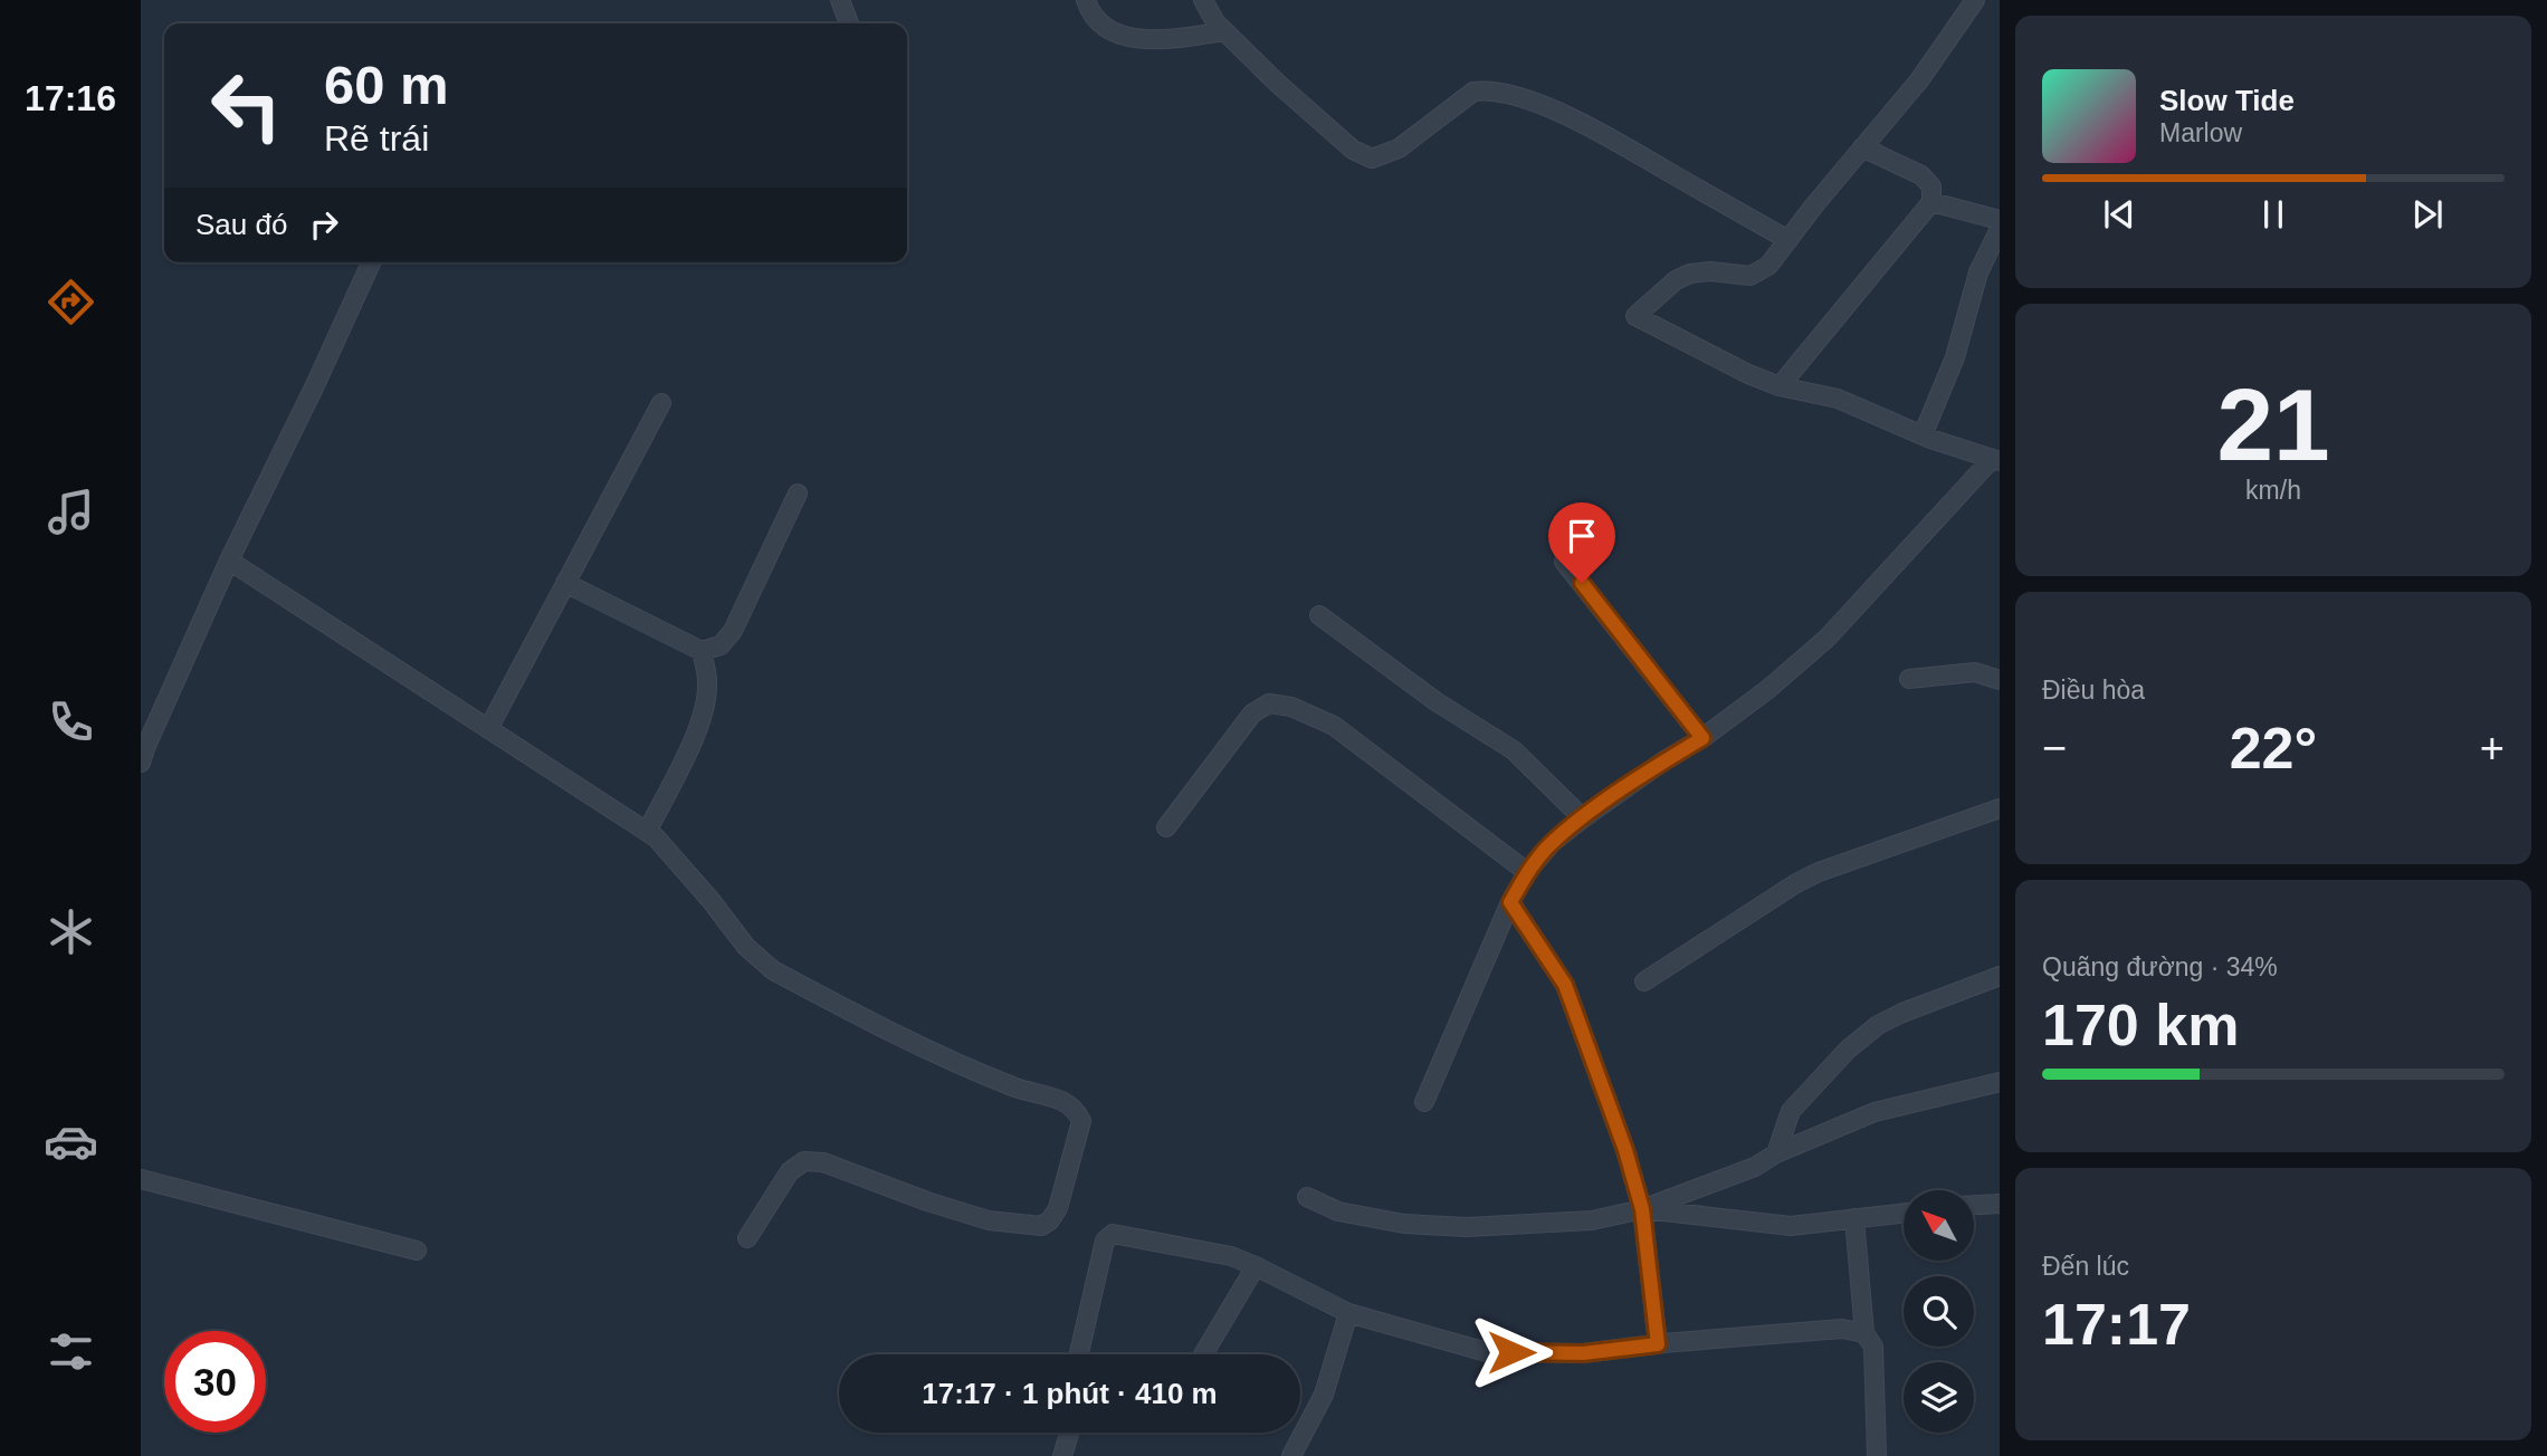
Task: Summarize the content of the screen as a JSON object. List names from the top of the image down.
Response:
{
  "north": "top left",
  "page": {
    "tabs": "17:16",
    "turn": ["60 m", "Rẽ trái"],
    "song": ["Slow Tide", "Marlow"],
    "then": "Sau đó",
    "tile": [
      ["21", "km/h"],
      "Điều hòa",
      ["Quãng đường · 34%", "170 km"],
      ["Đến lúc", "17:17"]
    ],
    "heat": ["−", "22°", "+"],
    "limit": "30",
    "trip": "17:17 · 1 phút · 410 m"
  }
}
